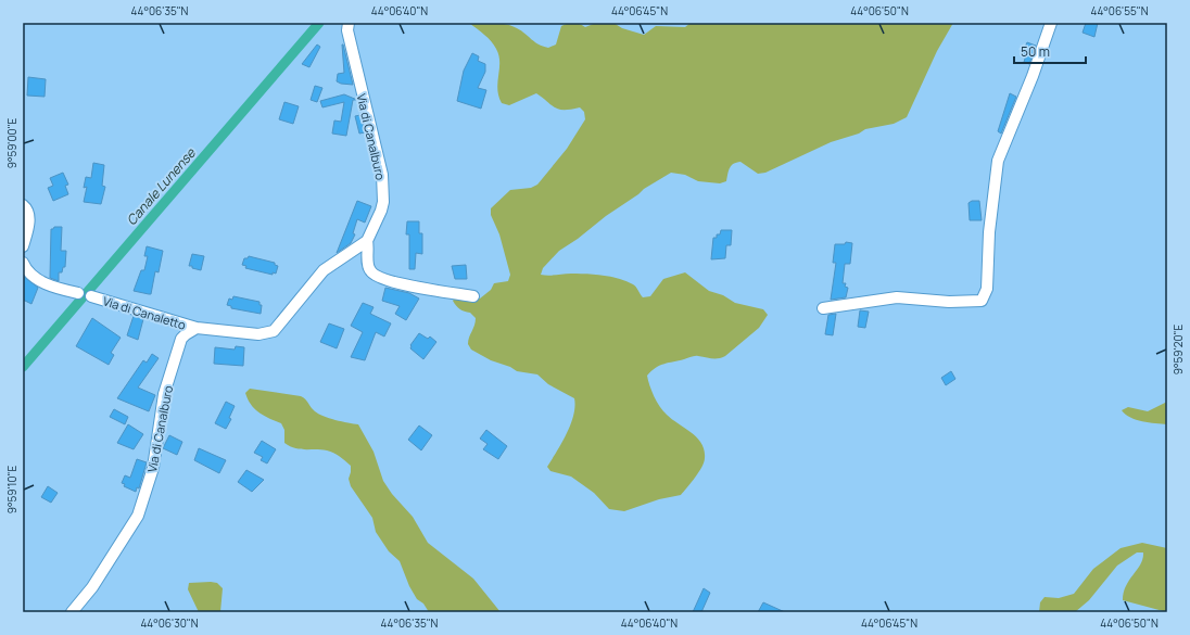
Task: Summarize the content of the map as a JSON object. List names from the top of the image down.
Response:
{
  "streets": {
    "street": ["Via di Canalburo", "Via di Canaletto"]
  },
  "crossings": [
    ["Via di Canalburo", "Via di Canaletto"]
  ],
  "water": ["Canale Lunense"],
  "scale_bar": "50 m",
  "coordinates": [
    "44°06'35\"N",
    "44°06'40\"N",
    "44°06'45\"N",
    "44°06'50\"N",
    "44°06'55\"N",
    "9°59'00\"E",
    "9°59'20\"E",
    "9°59'10\"E",
    "44°06'30\"N"
  ]
}
